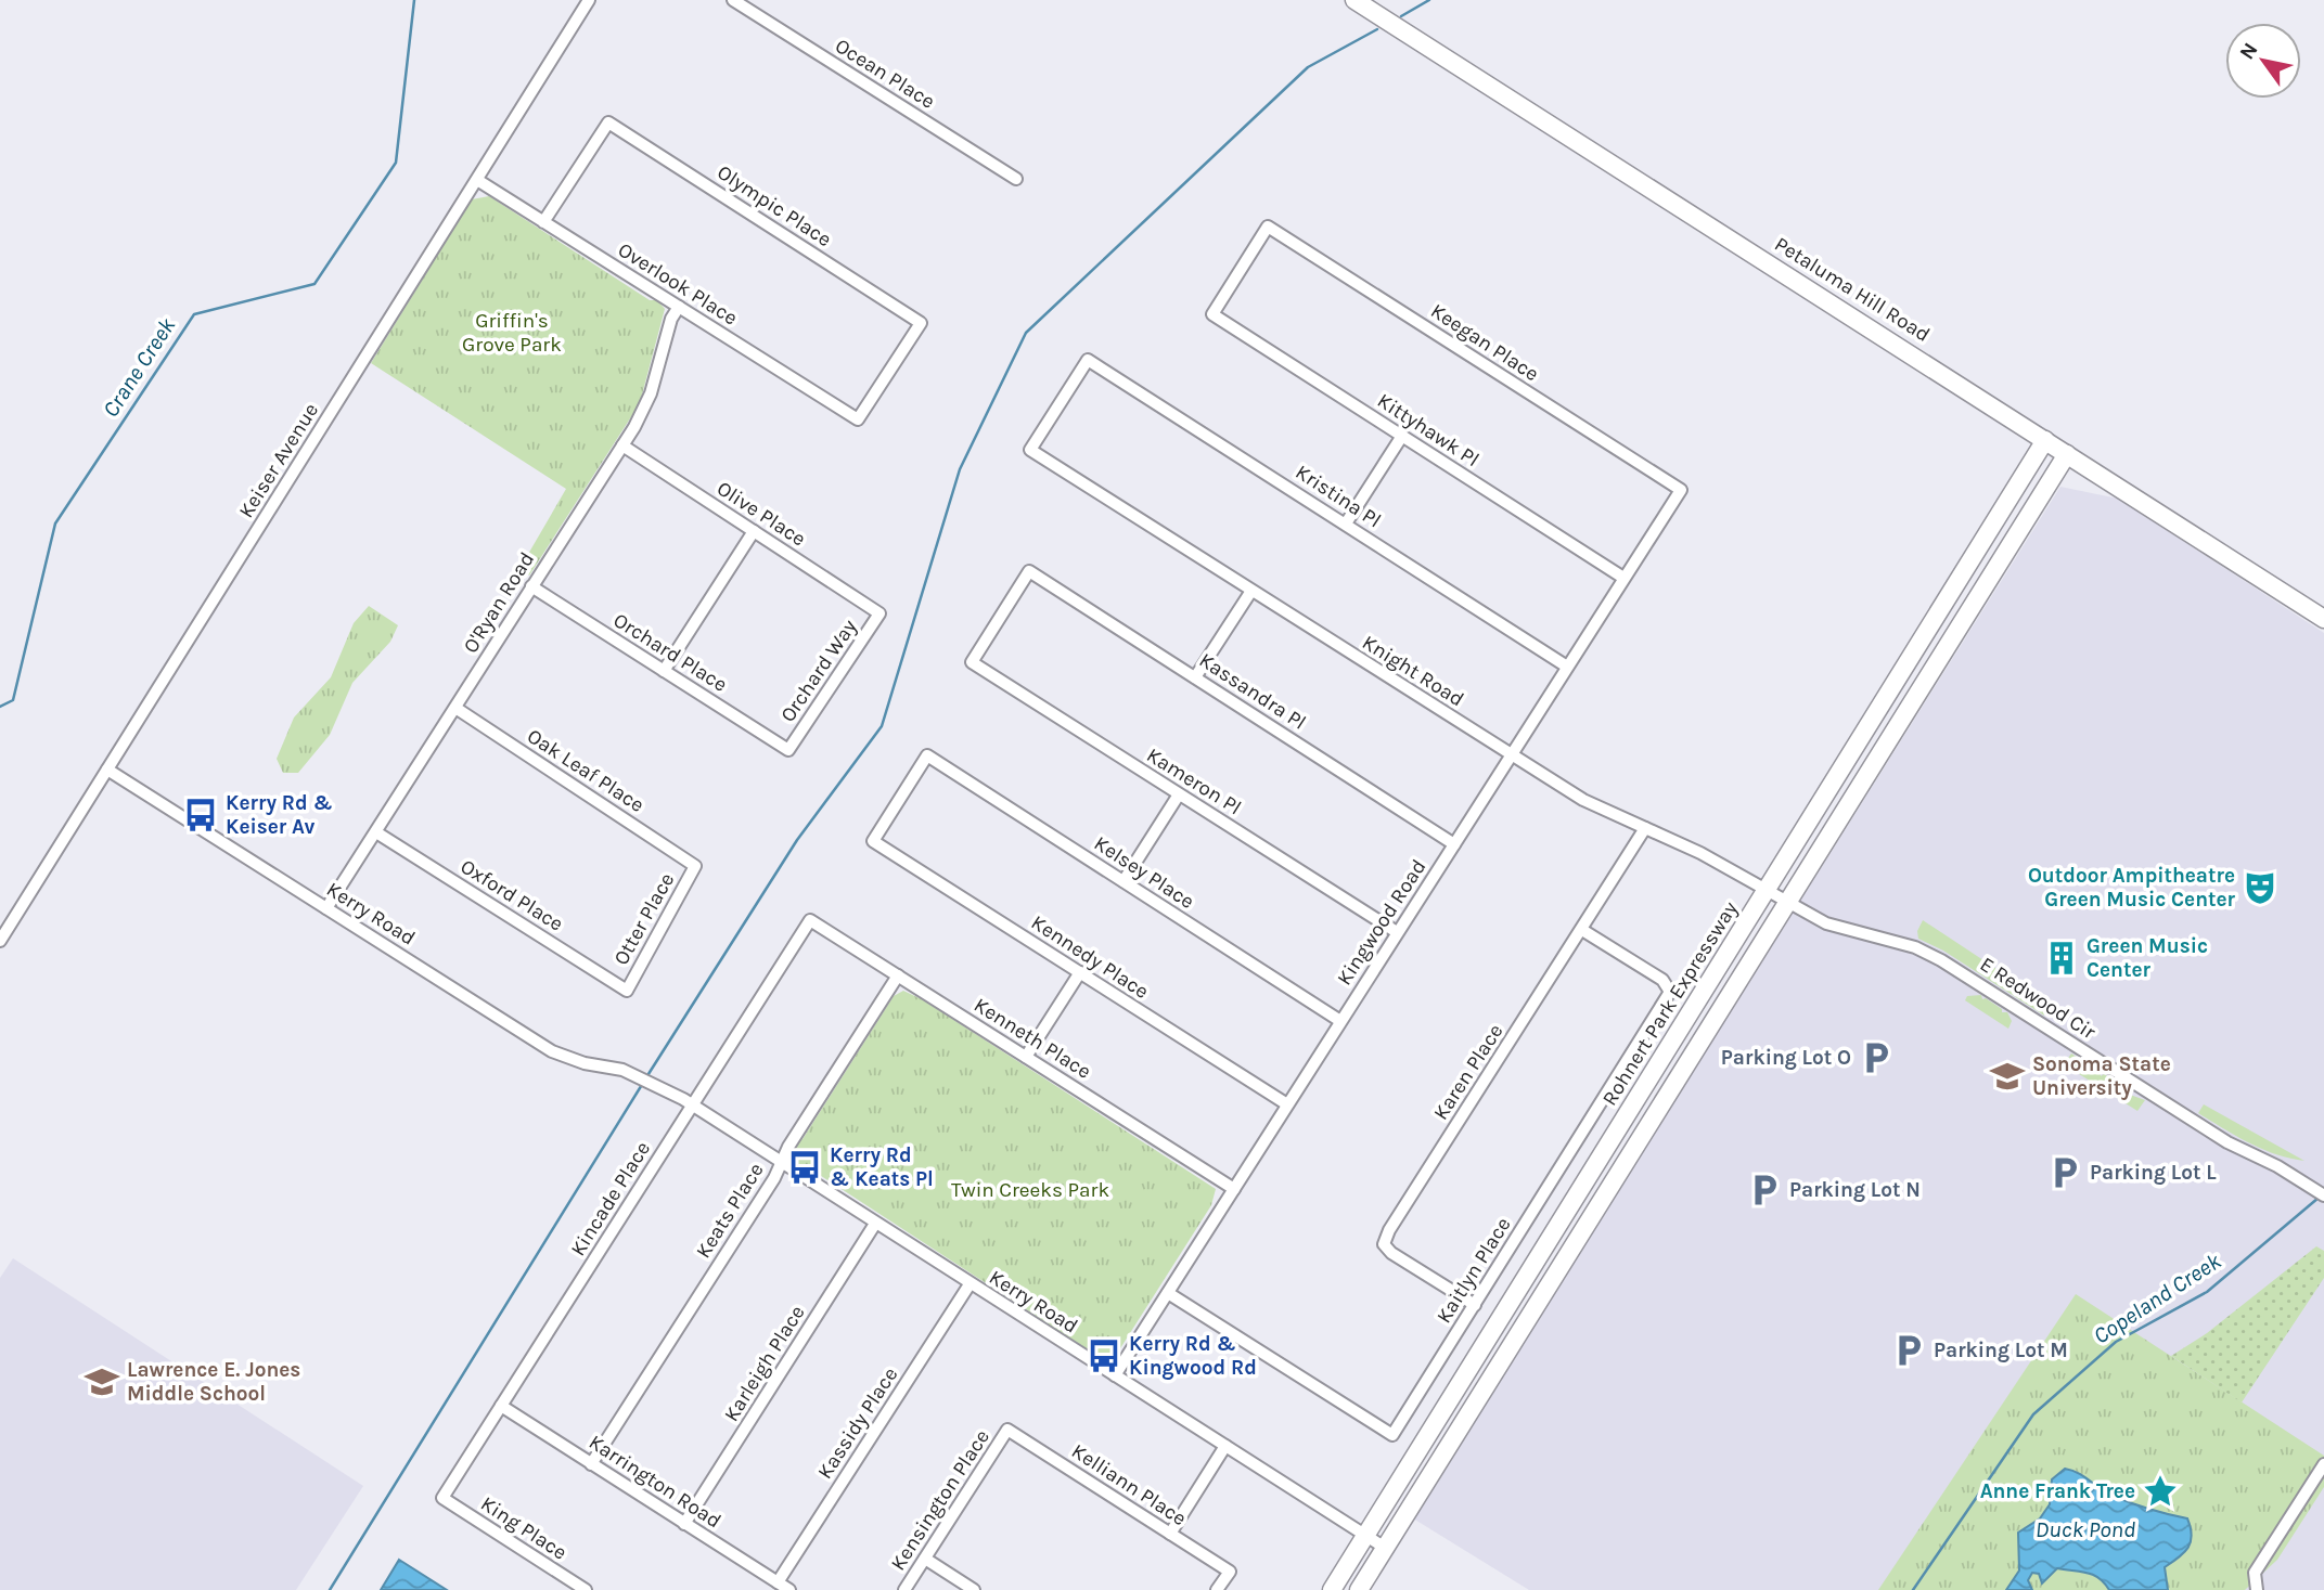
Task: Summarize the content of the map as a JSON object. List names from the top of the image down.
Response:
{
  "streets": {
    "main road": ["Petaluma Hill Road", "Rohnert Park Expressway"],
    "street": [
      "Ocean Place",
      "Olympic Place",
      "Overlook Place",
      "Keegan Place",
      "Kittyhawk Pl",
      "Keiser Avenue",
      "Kristina Pl",
      "Olive Place",
      "O'Ryan Road",
      "Orchard Place",
      "Orchard Way",
      "Knight Road",
      "Kassandra Pl",
      "Oak Leaf Place",
      "Kameron Pl",
      "Kelsey Place",
      "Oxford Place",
      "Kerry Road",
      "Otter Place",
      "Kingwood Road",
      "Kennedy Place",
      "E Redwood Cir",
      "Kenneth Place",
      "Karen Place",
      "Kincade Place",
      "Keats Place",
      "Kaitlyn Place",
      "Karleigh Place",
      "Kassidy Place",
      "Karrington Road",
      "Kelliann Place",
      "Kensington Place",
      "King Place"
    ]
  },
  "crossings": [
    ["Olympic Place", "Overlook Place"],
    ["Overlook Place", "Keiser Avenue"],
    ["Overlook Place", "O'Ryan Road"],
    ["Petaluma Hill Road", "Rohnert Park Expressway"],
    ["Keegan Place", "Kittyhawk Pl"],
    ["Keegan Place", "Kingwood Road"],
    ["Kittyhawk Pl", "Kingwood Road"],
    ["Keiser Avenue", "Kerry Road"],
    ["Kristina Pl", "Knight Road"],
    ["Kristina Pl", "Kingwood Road"],
    ["Olive Place", "O'Ryan Road"],
    ["Olive Place", "Orchard Way"],
    ["O'Ryan Road", "Orchard Place"],
    ["O'Ryan Road", "Oak Leaf Place"],
    ["O'Ryan Road", "Oxford Place"],
    ["O'Ryan Road", "Kerry Road"],
    ["Orchard Place", "Orchard Way"],
    ["Knight Road", "Kingwood Road"],
    ["Knight Road", "E Redwood Cir"],
    ["Knight Road", "Rohnert Park Expressway"],
    ["Knight Road", "Karen Place"],
    ["Kassandra Pl", "Kameron Pl"],
    ["Kassandra Pl", "Kingwood Road"],
    ["Oak Leaf Place", "Otter Place"],
    ["Kameron Pl", "Kingwood Road"],
    ["Kelsey Place", "Kingwood Road"],
    ["Kelsey Place", "Kennedy Place"],
    ["Oxford Place", "Otter Place"],
    ["Kerry Road", "Kingwood Road"],
    ["Kerry Road", "Rohnert Park Expressway"],
    ["Kerry Road", "Kincade Place"],
    ["Kerry Road", "Keats Place"],
    ["Kerry Road", "Karleigh Place"],
    ["Kerry Road", "Kassidy Place"],
    ["Kingwood Road", "Kennedy Place"],
    ["Kingwood Road", "Kenneth Place"],
    ["Kingwood Road", "Kaitlyn Place"],
    ["Kenneth Place", "Kincade Place"],
    ["Kenneth Place", "Keats Place"],
    ["Karen Place", "Kaitlyn Place"],
    ["Kincade Place", "Karrington Road"],
    ["Kincade Place", "King Place"],
    ["Keats Place", "Karrington Road"],
    ["Karleigh Place", "Karrington Road"],
    ["Kassidy Place", "Karrington Road"],
    ["Kelliann Place", "Kensington Place"]
  ],
  "water": ["Crane Creek", "Copeland Creek", "Duck Pond"],
  "parks": ["Griffin's Grove Park", "Twin Creeks Park"],
  "places": {
    "bus stop": ["Kerry Rd & Keiser Av", "Kerry Rd & Keats Pl", "Kerry Rd & Kingwood Rd"],
    "theatre": ["Outdoor Ampitheatre Green Music Center"],
    "building": ["Green Music Center"],
    "parking": [
      "Parking Lot O",
      "Parking Lot L",
      "Parking Lot N",
      "Parking Lot M"
    ],
    "school or university": ["Sonoma State University", "Lawrence E. Jones Middle School"],
    "place": ["Anne Frank Tree"]
  },
  "north": "top left"
}
